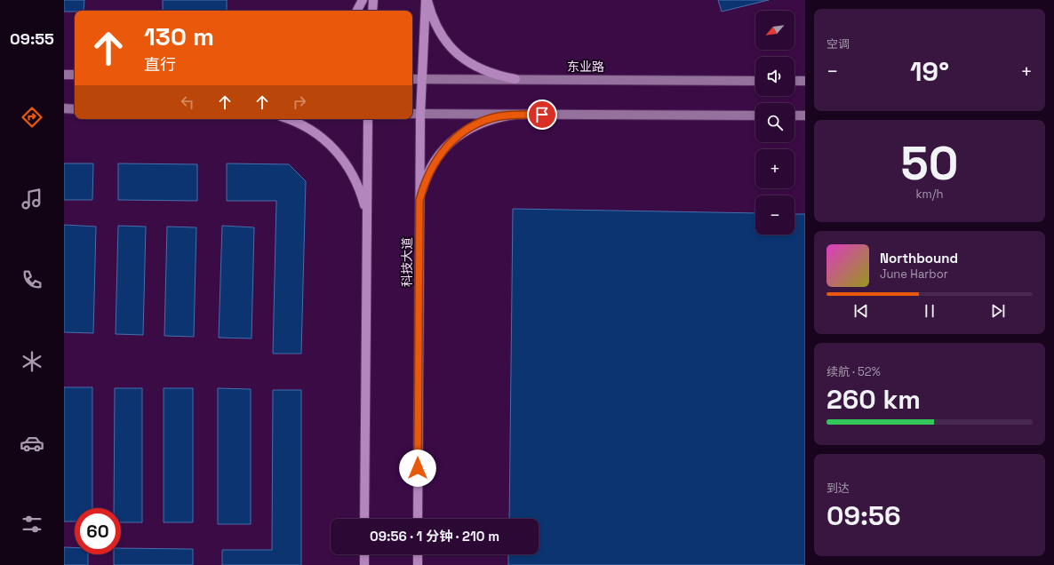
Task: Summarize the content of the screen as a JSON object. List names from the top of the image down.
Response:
{
  "streets": {
    "main road": ["科技大道"],
    "street": ["东业路"]
  },
  "crossings": [
    ["东业路", "科技大道"]
  ],
  "north": "bottom left",
  "page": {
    "tabs": "09:55",
    "tile": [
      "空调",
      ["50", "km/h"],
      ["续航 · 52%", "260 km"],
      ["到达", "09:56"]
    ],
    "map_buttons": ["+", "−"],
    "turn": ["130 m", "直行"],
    "heat": ["−", "19°", "+"],
    "song": ["Northbound", "June Harbor"],
    "limit": "60",
    "trip": "09:56 · 1 分钟 · 210 m"
  }
}
